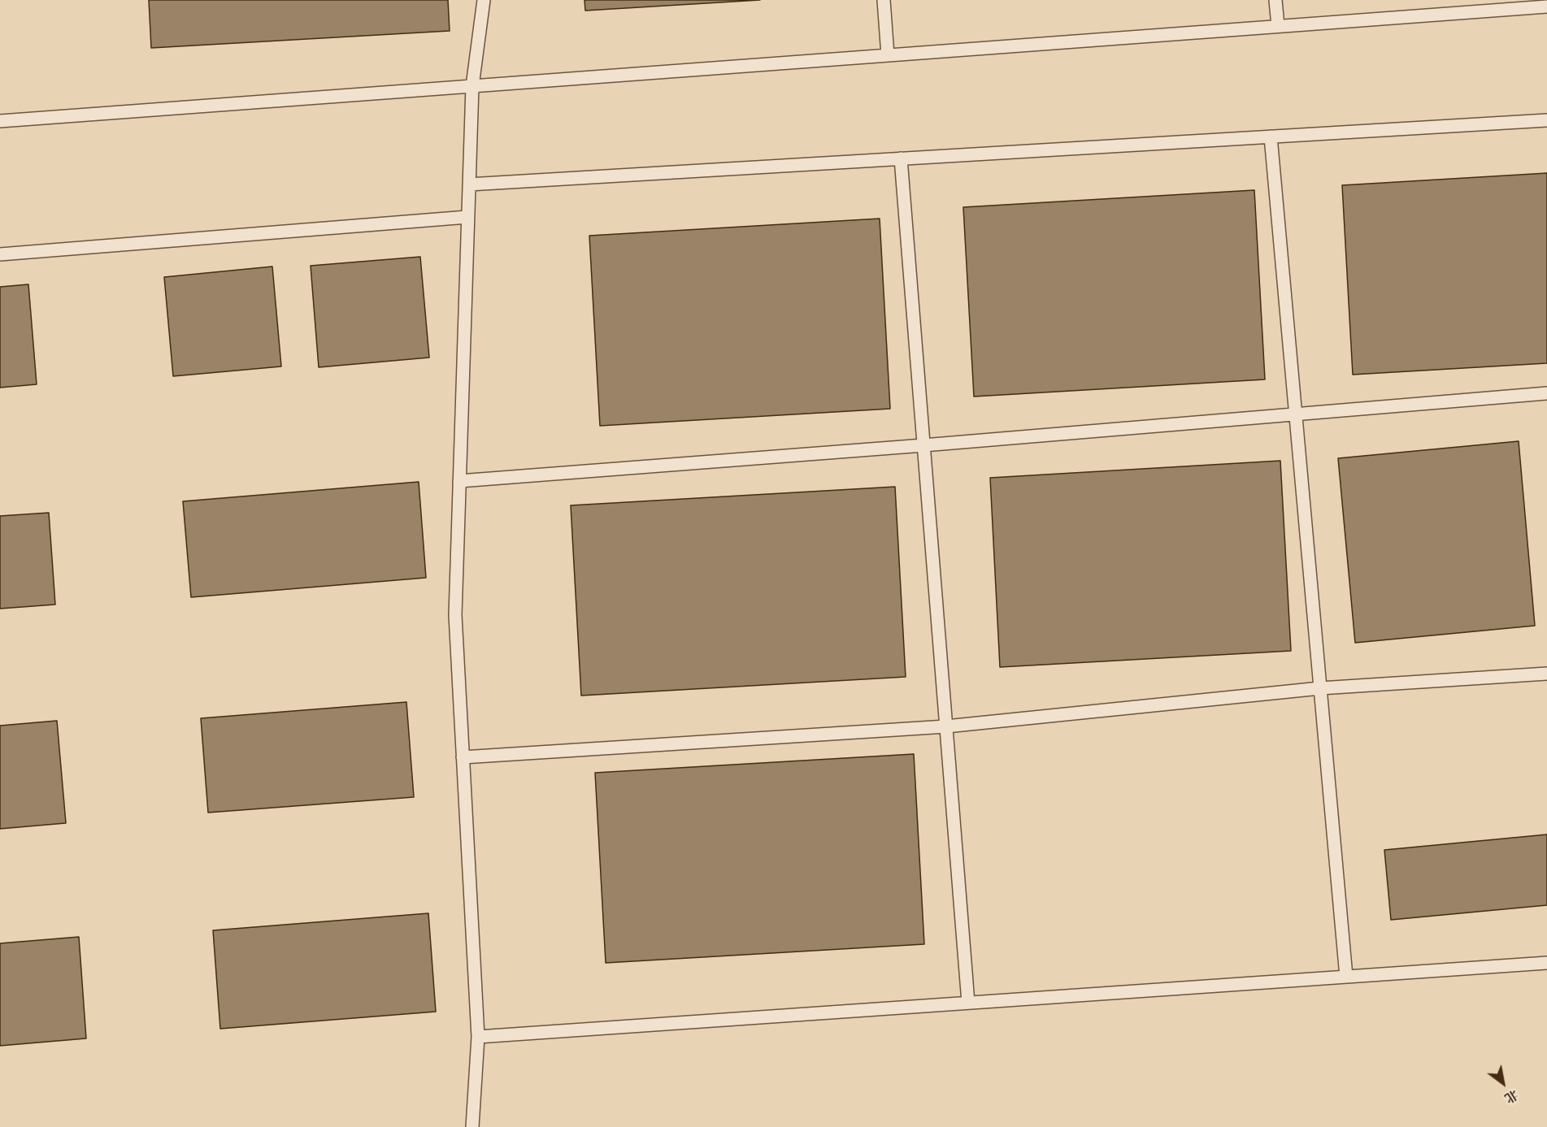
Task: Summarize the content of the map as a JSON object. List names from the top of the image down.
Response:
{
  "north": "bottom right"
}
